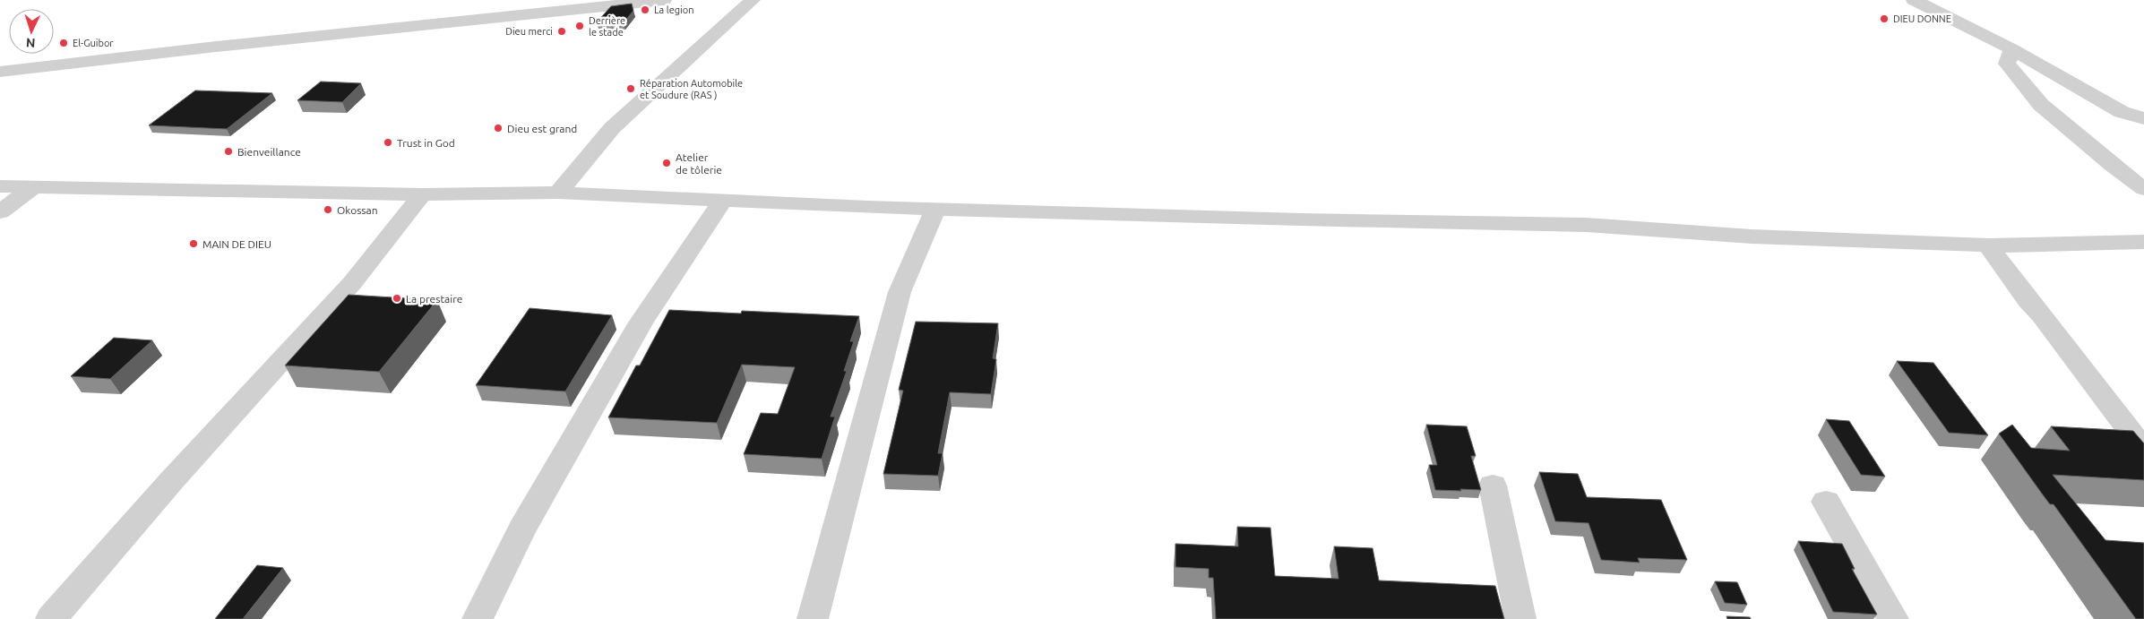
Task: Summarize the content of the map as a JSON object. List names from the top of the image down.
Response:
{
  "places": [
    "La legion",
    "DIEU DONNE",
    "Derrière le stade",
    "Dieu merci",
    "El-Guibor",
    "Réparation Automobile et Soudure (RAS )",
    "Dieu est grand",
    "Trust in God",
    "Bienveillance",
    "Atelier de tôlerie",
    "Okossan",
    "MAIN DE DIEU",
    "La prestaire"
  ],
  "north": "bottom"
}
